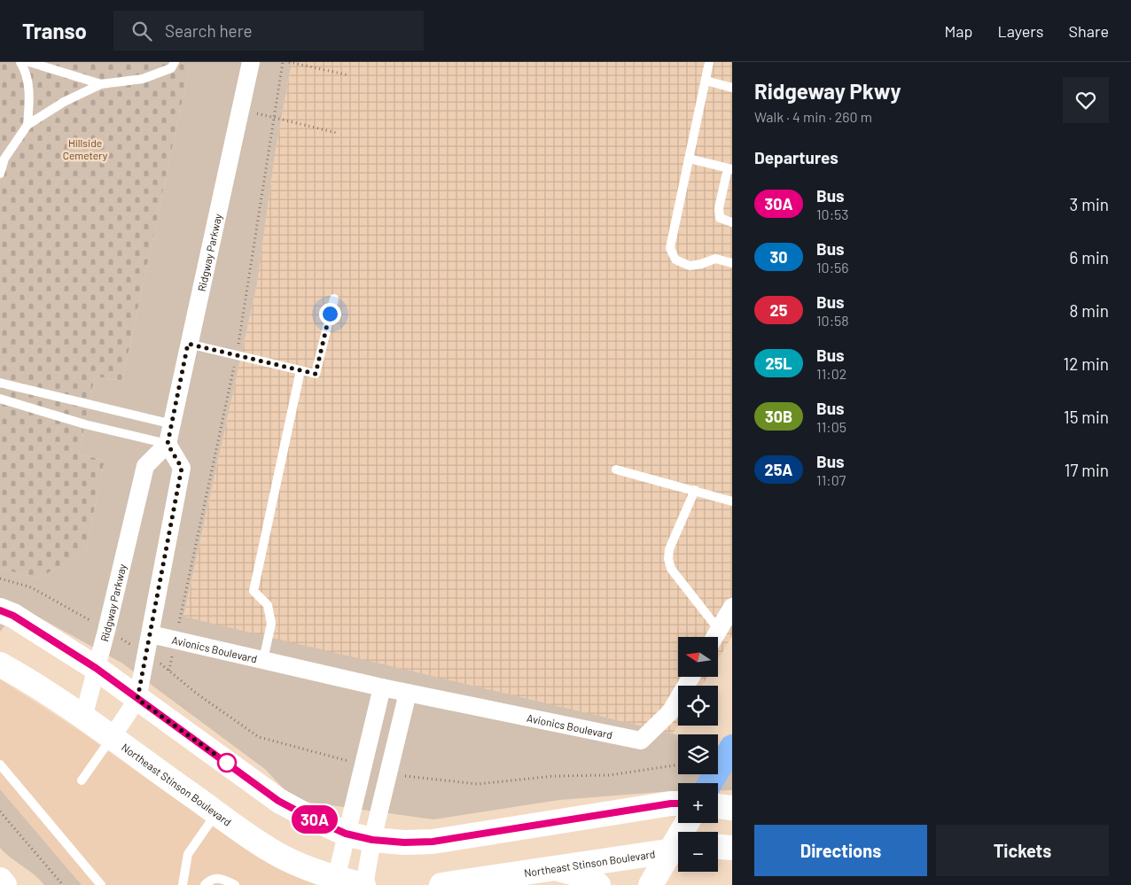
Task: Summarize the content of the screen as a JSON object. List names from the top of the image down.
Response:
{
  "streets": {
    "main road": ["Northeast Stinson Boulevard"],
    "street": ["Ridgway Parkway", "Avionics Boulevard"]
  },
  "crossings": [
    ["Ridgway Parkway", "Northeast Stinson Boulevard"]
  ],
  "parks": ["Hillside Cemetery"],
  "lines": ["bus line 30A"],
  "north": "left",
  "page": {
    "header": "Transo",
    "search": "Search here",
    "nav": ["Map", "Layers", "Share"],
    "on_map": "30A",
    "heading": [
      ["Ridgeway Pkwy", "Walk · 4 min · 260 m"],
      "Departures"
    ],
    "list": [
      {
        "mark": "30A",
        "name": "Bus",
        "note": "10:53",
        "value": "3 min"
      },
      {
        "mark": "30",
        "name": "Bus",
        "note": "10:56",
        "value": "6 min"
      },
      {
        "mark": "25",
        "name": "Bus",
        "note": "10:58",
        "value": "8 min"
      },
      {
        "mark": "25L",
        "name": "Bus",
        "note": "11:02",
        "value": "12 min"
      },
      {
        "mark": "30B",
        "name": "Bus",
        "note": "11:05",
        "value": "15 min"
      },
      {
        "mark": "25A",
        "name": "Bus",
        "note": "11:07",
        "value": "17 min"
      }
    ],
    "map_buttons": ["+", "−"],
    "buttons": ["Directions", "Tickets"]
  }
}
